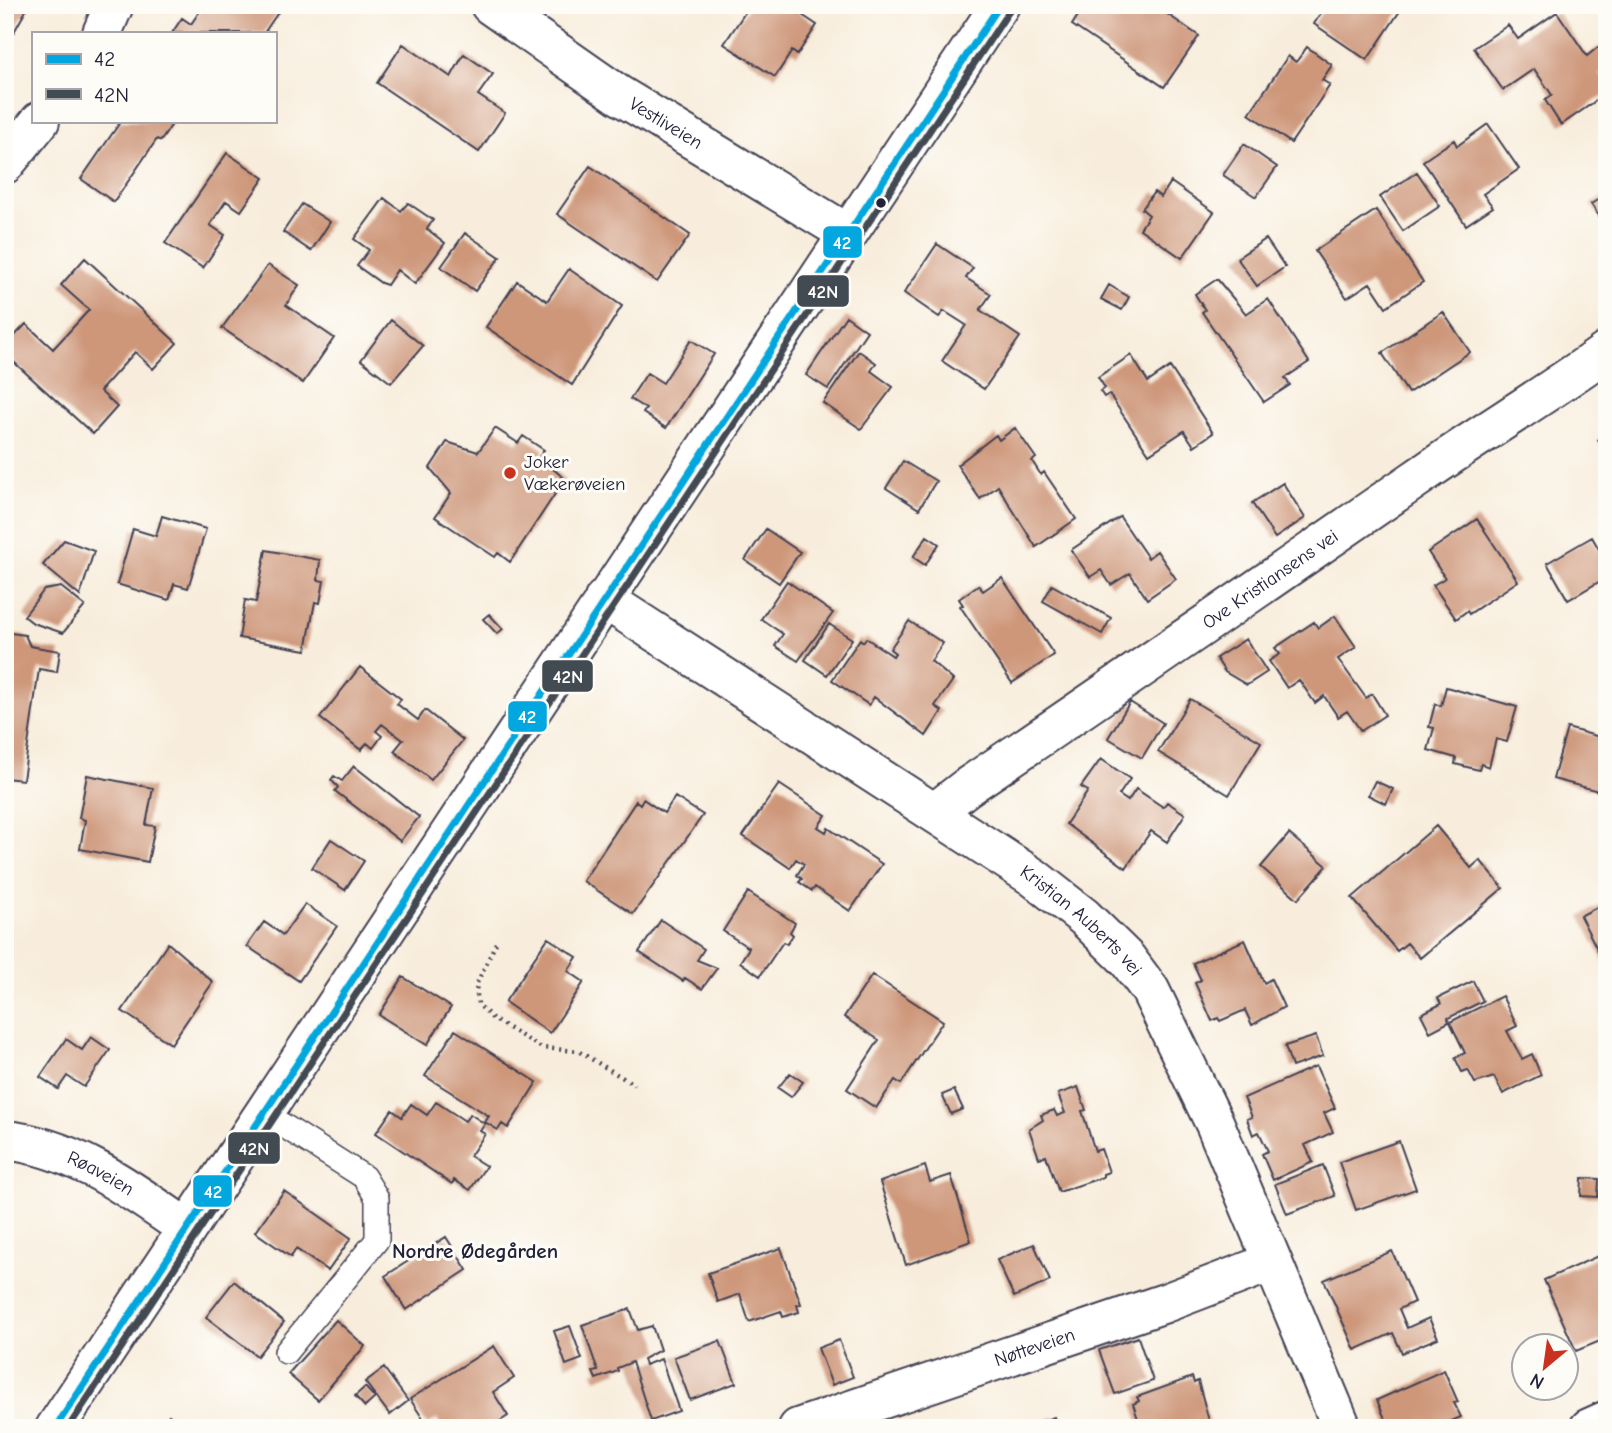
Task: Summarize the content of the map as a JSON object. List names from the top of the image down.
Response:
{
  "streets": {
    "street": [
      "Vestliveien",
      "Ove Kristiansens vei",
      "Kristian Auberts vei",
      "Røaveien",
      "Nøtteveien"
    ]
  },
  "crossings": [
    ["Ove Kristiansens vei", "Kristian Auberts vei"],
    ["Kristian Auberts vei", "Nøtteveien"]
  ],
  "districts": ["Nordre Ødegården"],
  "places": ["Joker Vækerøveien"],
  "lines": ["transit line 42", "transit line 42N"],
  "legend": ["42", "42N"],
  "north": "bottom left"
}
